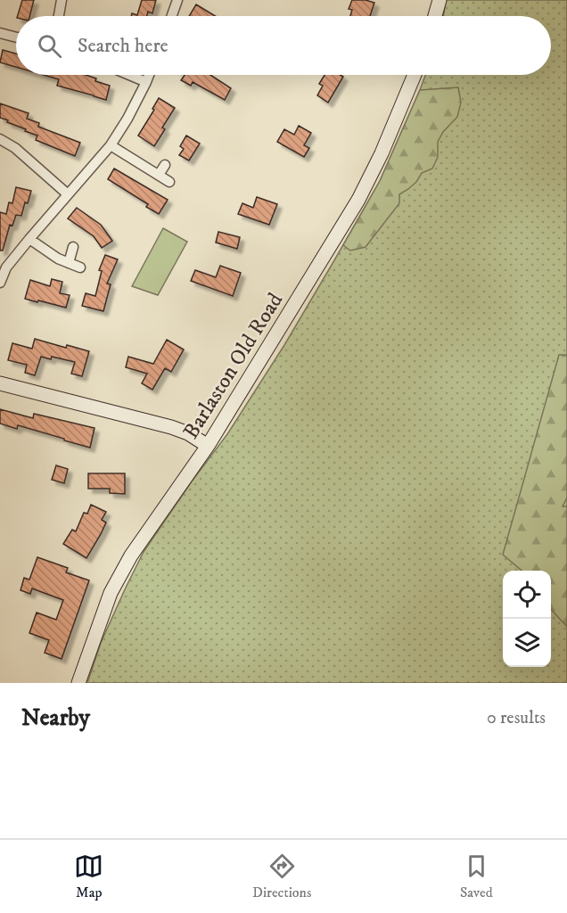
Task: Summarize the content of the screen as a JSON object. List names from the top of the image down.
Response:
{
  "streets": {
    "street": ["Barlaston Old Road"]
  },
  "page": {
    "search": "Search here",
    "heading": ["Nearby", "0 results"],
    "nav": ["Map", "Directions", "Saved"]
  }
}
